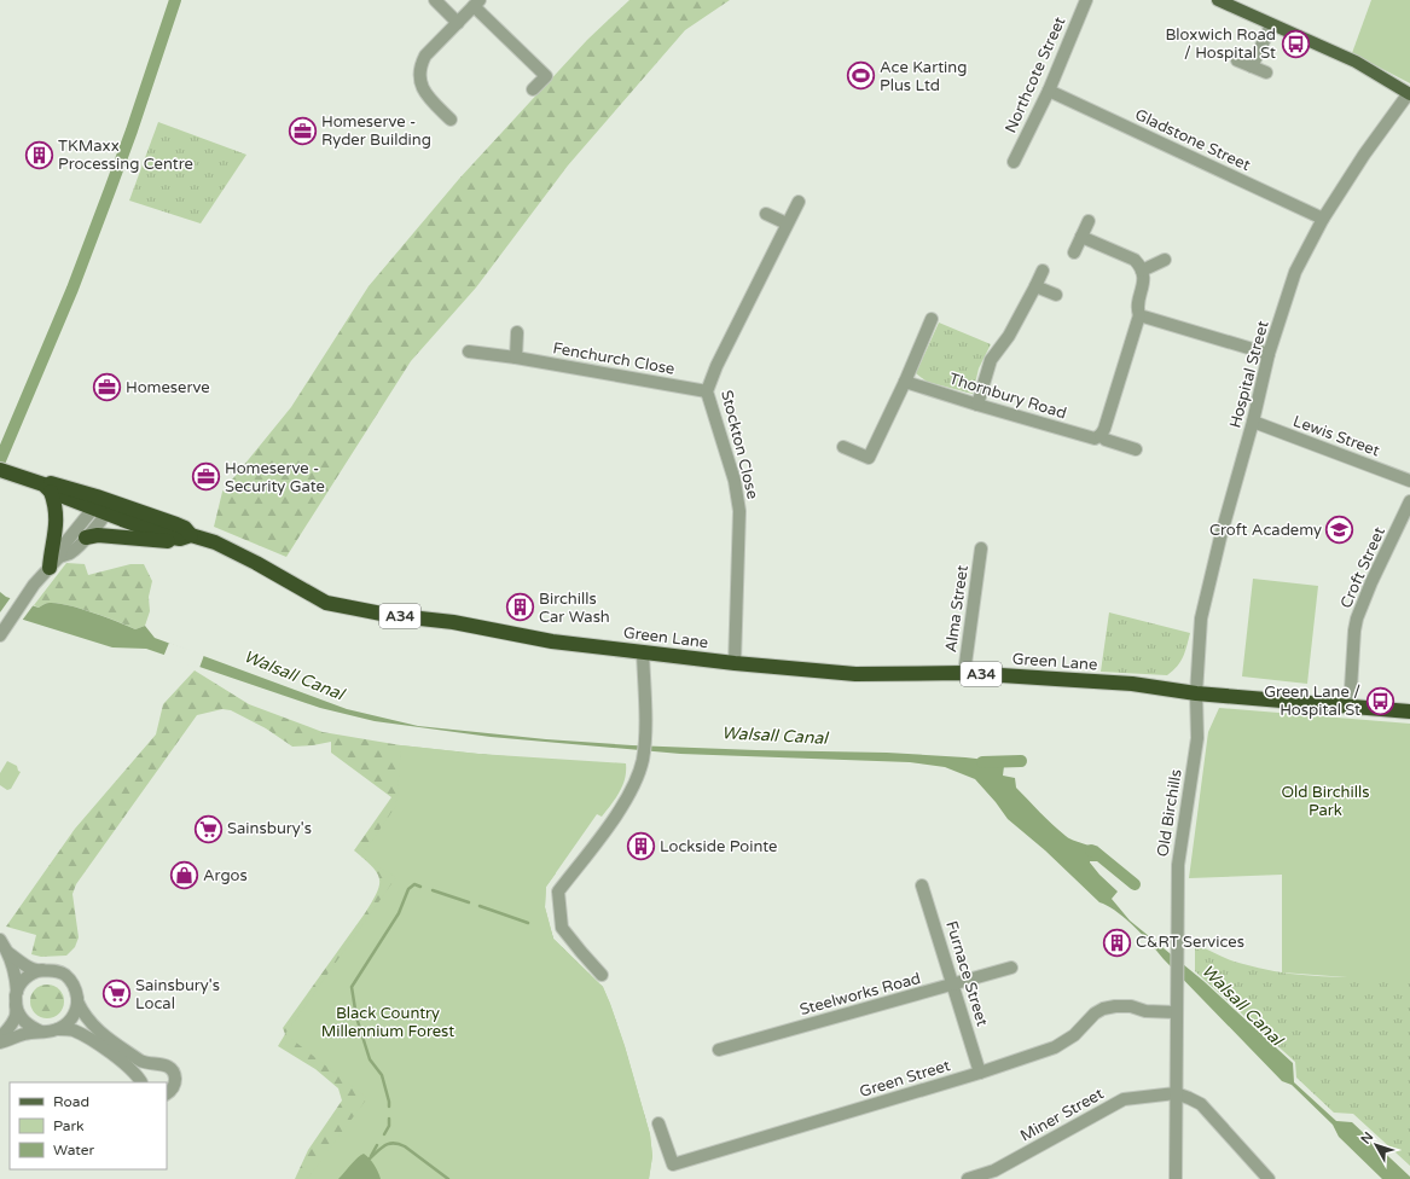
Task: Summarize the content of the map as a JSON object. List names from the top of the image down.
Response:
{
  "streets": {
    "highway": ["A34", "Green Lane"],
    "street": [
      "Northcote Street",
      "Gladstone Street",
      "Fenchurch Close",
      "Hospital Street",
      "Thornbury Road",
      "Lewis Street",
      "Stockton Close",
      "Croft Street",
      "Alma Street",
      "Old Birchills",
      "Furnace Street",
      "Steelworks Road",
      "Green Street",
      "Miner Street"
    ]
  },
  "crossings": [
    ["Northcote Street", "Gladstone Street"],
    ["Gladstone Street", "Hospital Street"],
    ["Fenchurch Close", "Stockton Close"],
    ["Hospital Street", "Lewis Street"],
    ["Hospital Street", "Green Lane"],
    ["Hospital Street", "Old Birchills"],
    ["Stockton Close", "Green Lane"],
    ["Croft Street", "Green Lane"],
    ["Alma Street", "Green Lane"],
    ["A34", "Green Lane"],
    ["Green Lane", "Old Birchills"],
    ["Old Birchills", "Green Street"],
    ["Furnace Street", "Steelworks Road"],
    ["Furnace Street", "Green Street"]
  ],
  "water": ["Walsall Canal"],
  "parks": ["Old Birchills Park", "Black Country Millennium Forest"],
  "places": {
    "bus stop": ["Bloxwich Road / Hospital St", "Green Lane / Hospital St"],
    "sports": ["Ace Karting Plus Ltd"],
    "office": ["Homeserve - Ryder Building", "Homeserve", "Homeserve - Security Gate"],
    "building": [
      "TKMaxx Processing Centre",
      "Birchills Car Wash",
      "Lockside Pointe",
      "C&RT Services"
    ],
    "school or university": ["Croft Academy"],
    "supermarket": ["Sainsbury's", "Sainsbury's Local"],
    "shop": ["Argos"]
  },
  "legend": ["Road", "Park", "Water"],
  "north": "top left"
}
